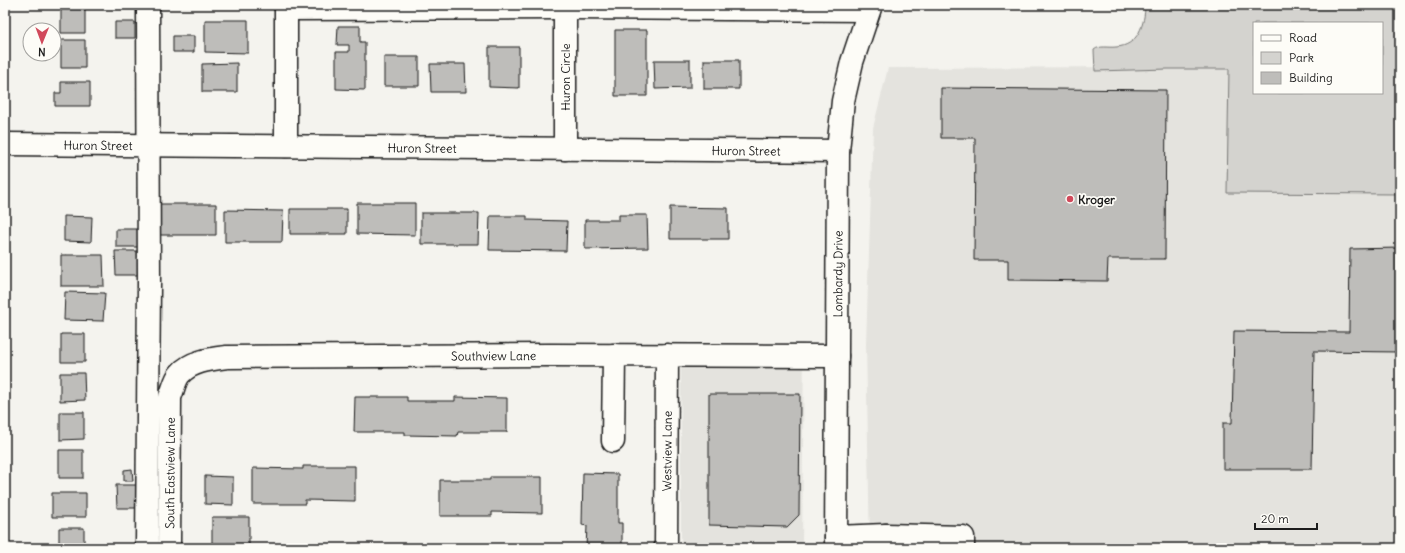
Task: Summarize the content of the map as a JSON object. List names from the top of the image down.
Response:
{
  "streets": {
    "street": [
      "Huron Circle",
      "Huron Street",
      "Lombardy Drive",
      "Southview Lane",
      "Westview Lane",
      "South Eastview Lane"
    ]
  },
  "crossings": [
    ["Huron Circle", "Huron Street"],
    ["Huron Street", "Lombardy Drive"],
    ["Lombardy Drive", "Southview Lane"],
    ["Southview Lane", "Westview Lane"],
    ["Southview Lane", "South Eastview Lane"]
  ],
  "places": ["Kroger"],
  "legend": ["Road", "Park", "Building"],
  "scale_bar": "20 m",
  "north": "bottom"
}
